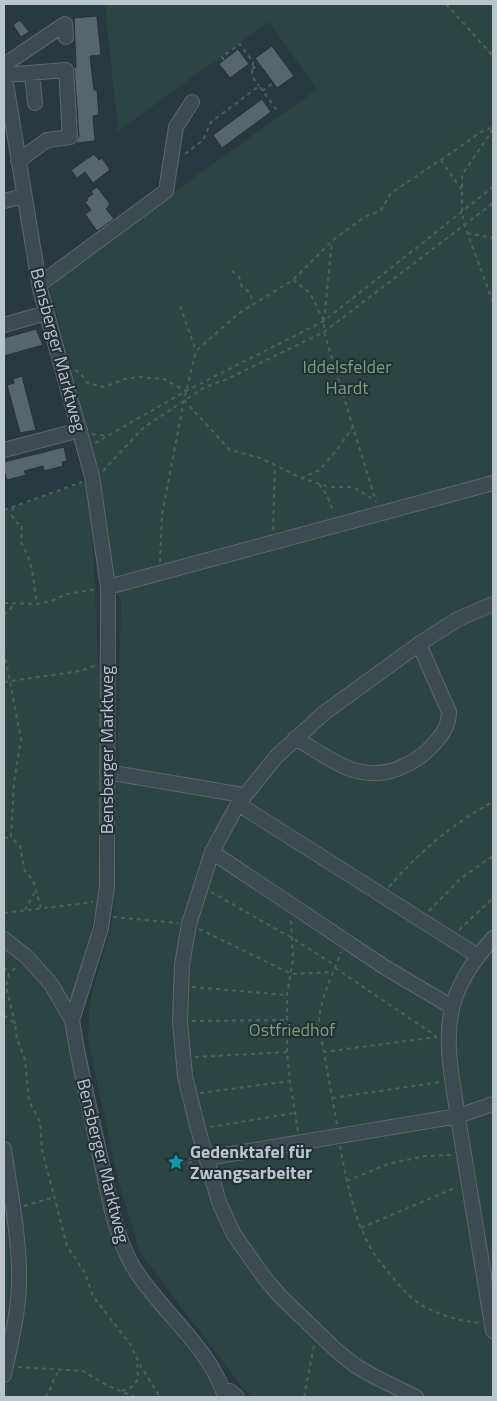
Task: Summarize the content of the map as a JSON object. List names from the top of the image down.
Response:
{
  "streets": {
    "street": ["Bensberger Marktweg"]
  },
  "parks": ["Iddelsfelder Hardt", "Ostfriedhof"],
  "places": {
    "place": ["Gedenktafel für Zwangsarbeiter"]
  }
}
